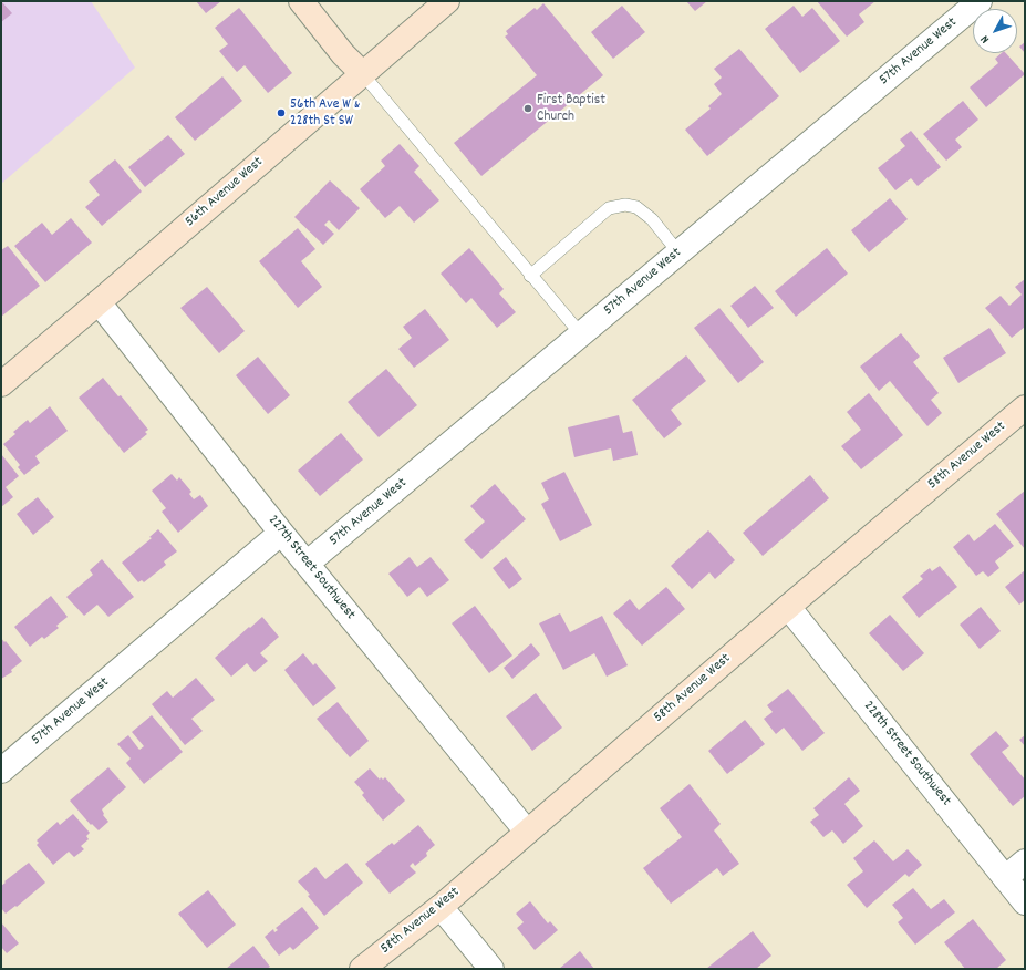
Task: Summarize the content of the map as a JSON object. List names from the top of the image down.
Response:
{
  "streets": {
    "street": [
      "57th Avenue West",
      "56th Avenue West",
      "58th Avenue West",
      "227th Street Southwest",
      "228th Street Southwest"
    ]
  },
  "crossings": [
    ["57th Avenue West", "227th Street Southwest"],
    ["56th Avenue West", "227th Street Southwest"],
    ["58th Avenue West", "227th Street Southwest"],
    ["58th Avenue West", "228th Street Southwest"]
  ],
  "places": ["First Baptist Church", "56th Ave W & 228th St SW"],
  "north": "bottom left"
}
